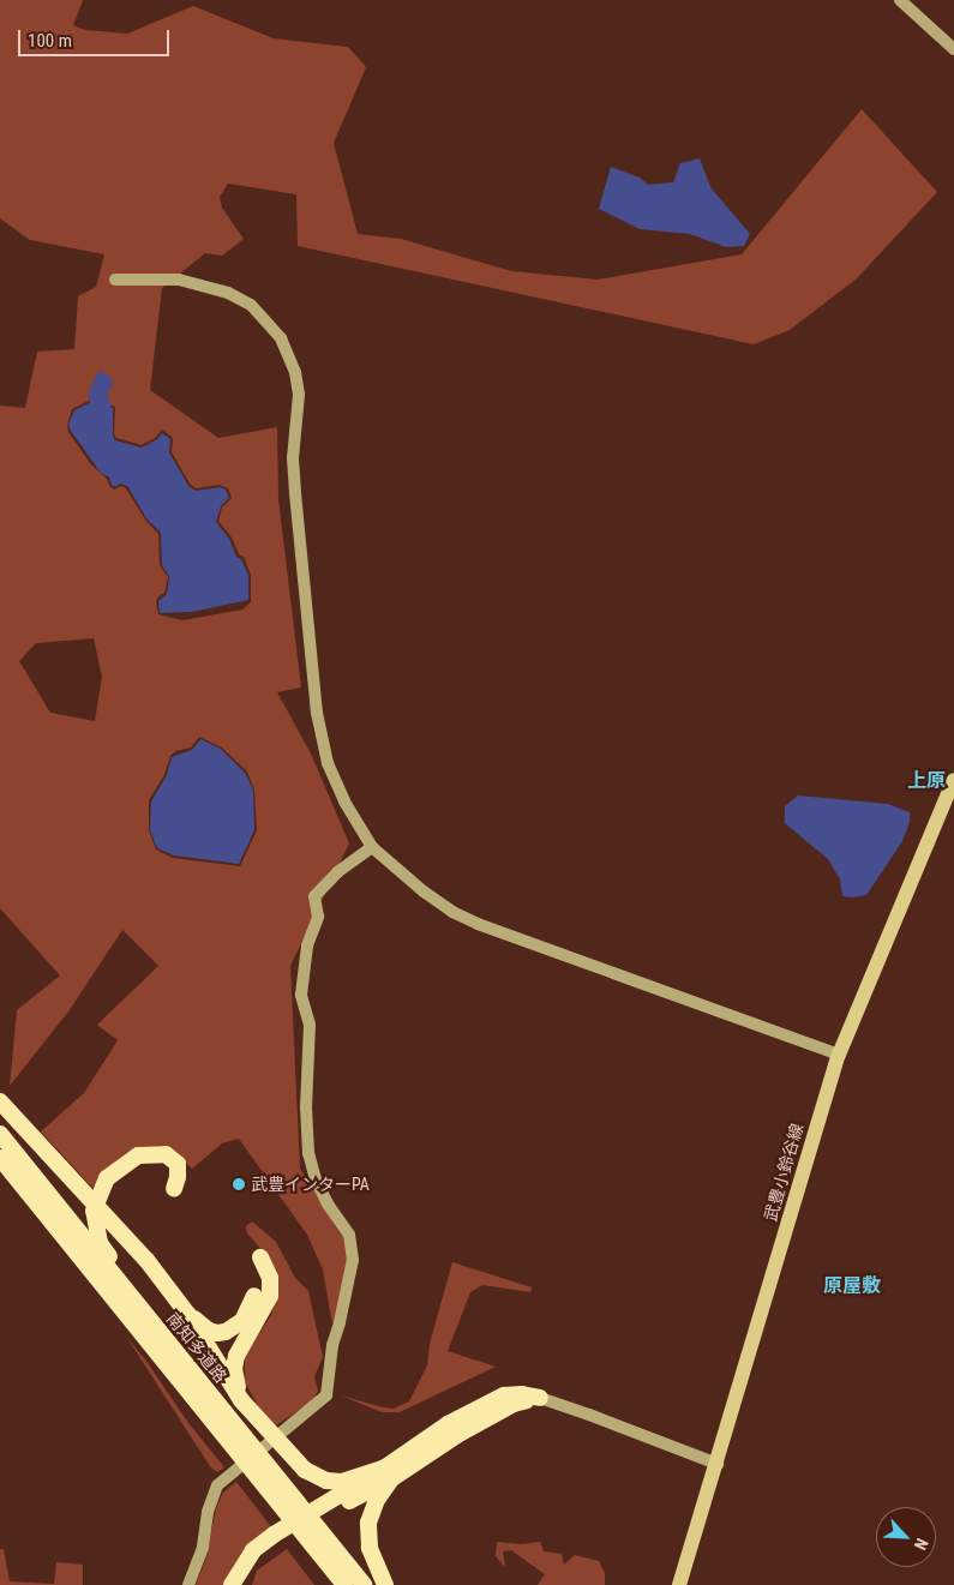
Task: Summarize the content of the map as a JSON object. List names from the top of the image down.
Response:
{
  "streets": {
    "highway": ["南知多道路"],
    "main road": ["武豊小鈴谷線"]
  },
  "districts": ["上原", "原屋敷"],
  "places": ["武豊インターPA"],
  "scale_bar": "100 m",
  "north": "bottom right"
}
